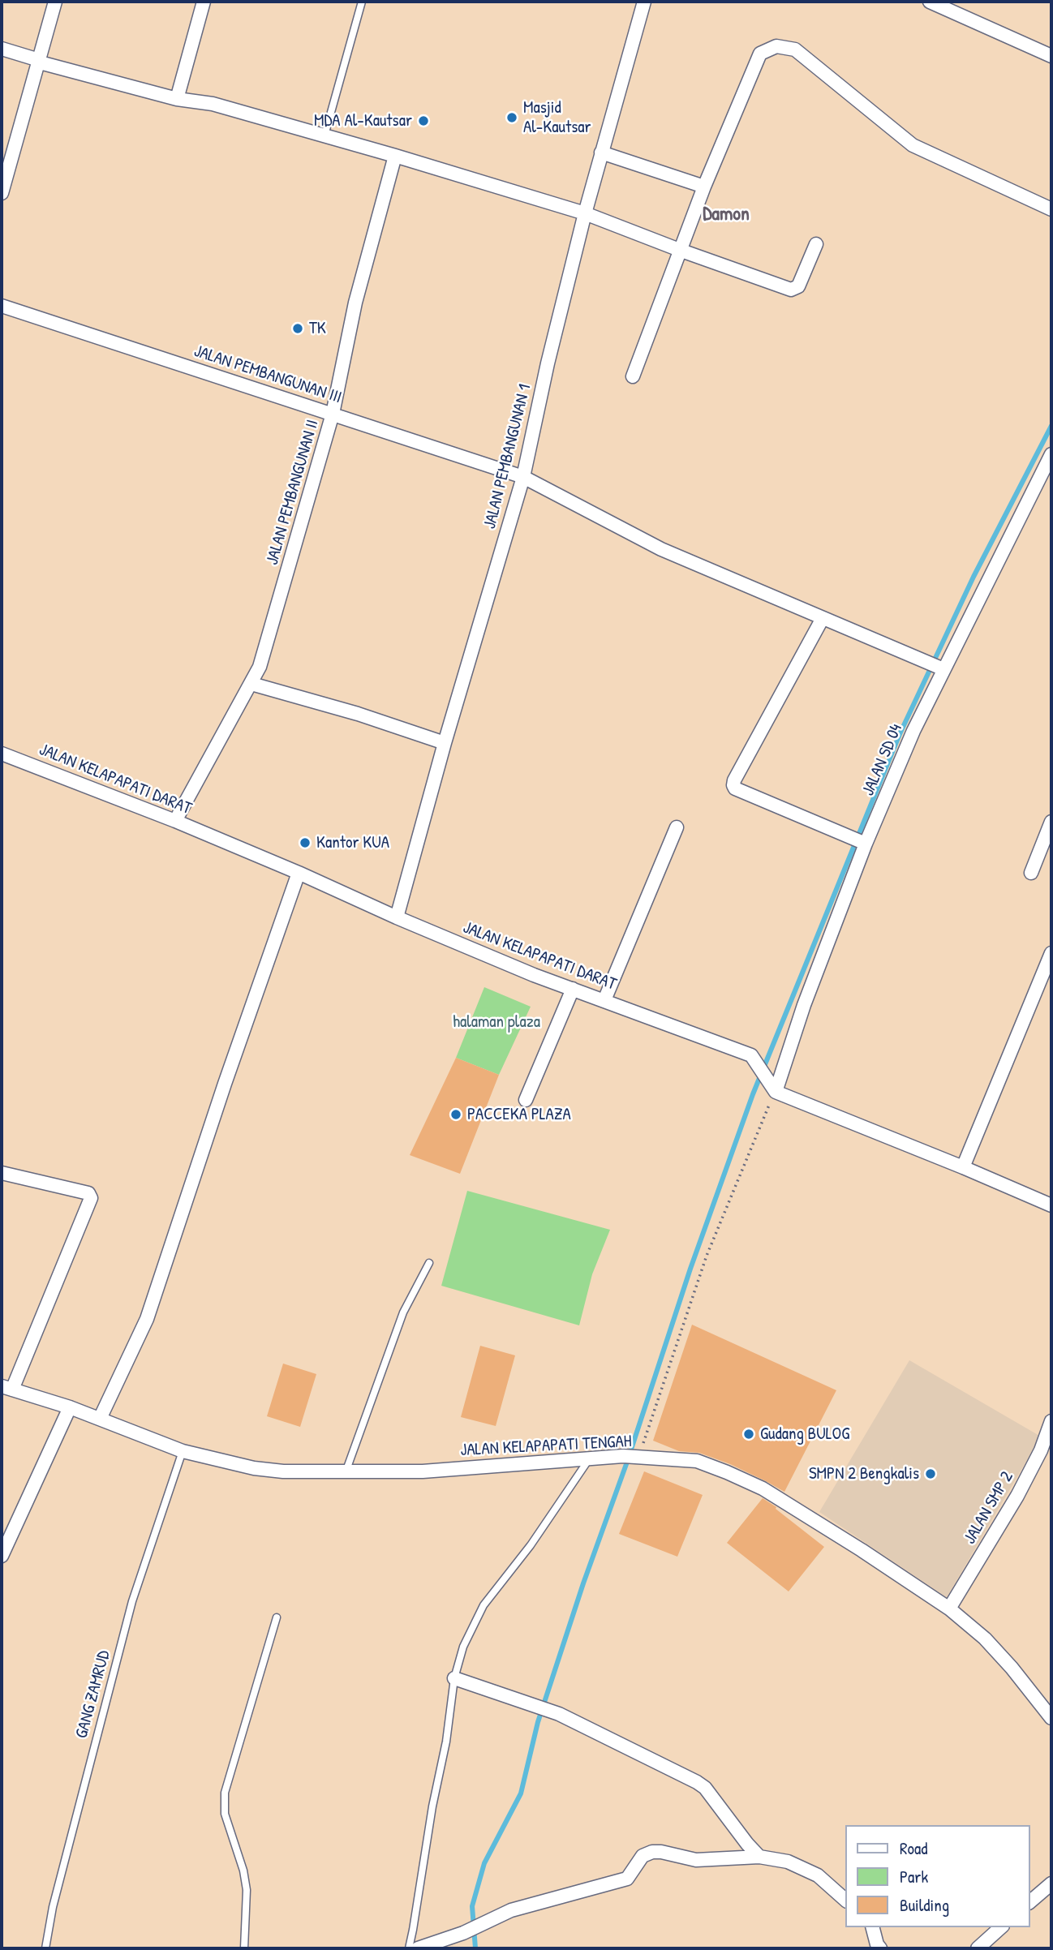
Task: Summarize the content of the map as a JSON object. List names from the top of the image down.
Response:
{
  "streets": {
    "street": [
      "JALAN PEMBANGUNAN III",
      "JALAN PEMBANGUNAN 1",
      "JALAN PEMBANGUNAN II",
      "JALAN SD 04",
      "JALAN KELAPAPATI DARAT",
      "JALAN KELAPAPATI TENGAH",
      "JALAN SMP 2"
    ],
    "lane": ["GANG ZAMRUD"]
  },
  "crossings": [
    ["JALAN PEMBANGUNAN III", "JALAN PEMBANGUNAN 1"],
    ["JALAN PEMBANGUNAN III", "JALAN PEMBANGUNAN II"],
    ["JALAN PEMBANGUNAN III", "JALAN SD 04"],
    ["JALAN PEMBANGUNAN 1", "JALAN KELAPAPATI DARAT"],
    ["JALAN PEMBANGUNAN II", "JALAN KELAPAPATI DARAT"],
    ["JALAN SD 04", "JALAN KELAPAPATI DARAT"],
    ["JALAN KELAPAPATI TENGAH", "JALAN SMP 2"],
    ["JALAN KELAPAPATI TENGAH", "GANG ZAMRUD"]
  ],
  "districts": ["Damon"],
  "parks": ["halaman plaza"],
  "places": [
    "Masjid Al-Kautsar",
    "MDA Al-Kautsar",
    "TK",
    "Kantor KUA",
    "PACCEKA PLAZA",
    "Gudang BULOG",
    "SMPN 2 Bengkalis"
  ],
  "legend": ["Road", "Park", "Building"]
}
